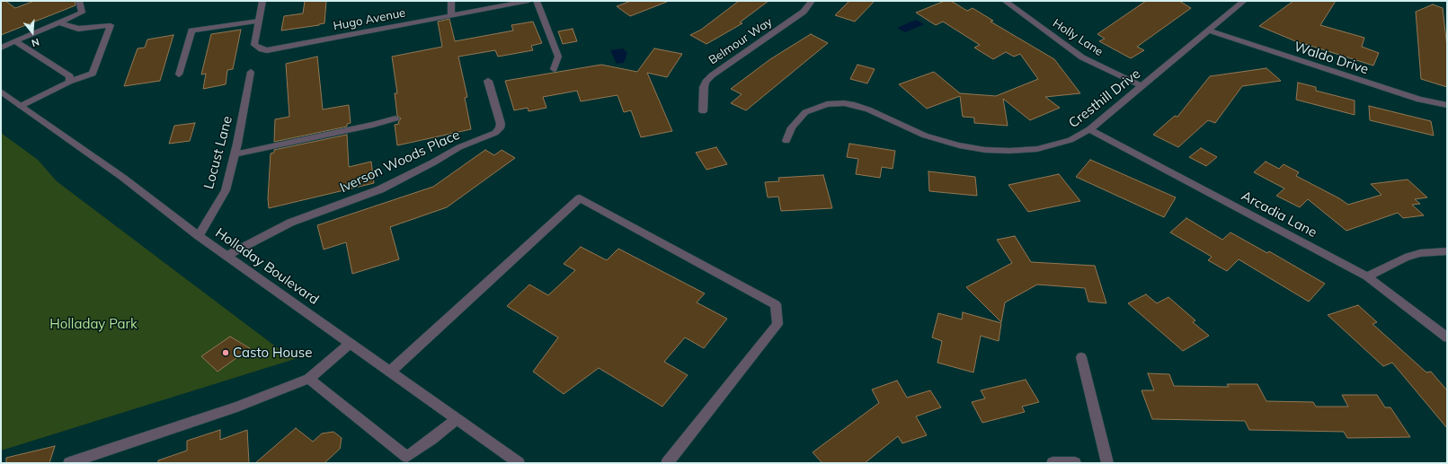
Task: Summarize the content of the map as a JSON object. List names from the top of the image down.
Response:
{
  "streets": {
    "street": [
      "Hugo Avenue",
      "Holly Lane",
      "Belmour Way",
      "Waldo Drive",
      "Cresthill Drive",
      "Locust Lane",
      "Iverson Woods Place",
      "Arcadia Lane",
      "Holladay Boulevard"
    ]
  },
  "crossings": [
    ["Holly Lane", "Cresthill Drive"],
    ["Waldo Drive", "Cresthill Drive"],
    ["Cresthill Drive", "Arcadia Lane"],
    ["Locust Lane", "Holladay Boulevard"],
    ["Iverson Woods Place", "Holladay Boulevard"]
  ],
  "parks": ["Holladay Park"],
  "places": ["Casto House"],
  "north": "bottom"
}
